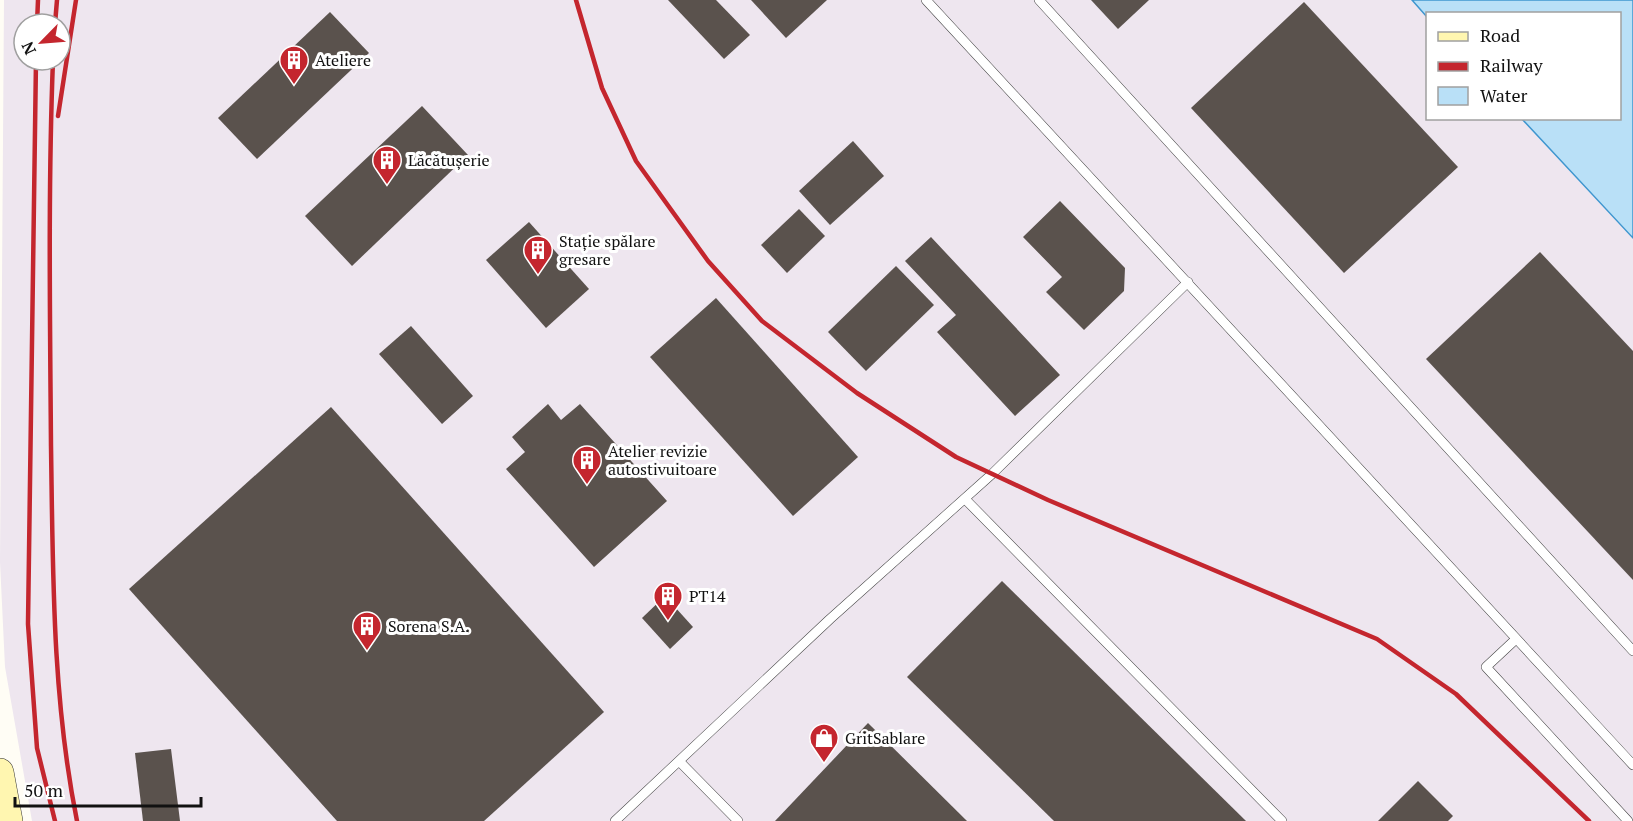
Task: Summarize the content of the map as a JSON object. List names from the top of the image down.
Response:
{
  "places": {
    "building": [
      "Ateliere",
      "Lăcătușerie",
      "Stație spălare gresare",
      "Atelier revizie autostivuitoare",
      "PT14",
      "Sorena S.A."
    ],
    "shop": ["GritSablare"]
  },
  "legend": ["Road", "Railway", "Water"],
  "scale_bar": "50 m",
  "north": "bottom left"
}
